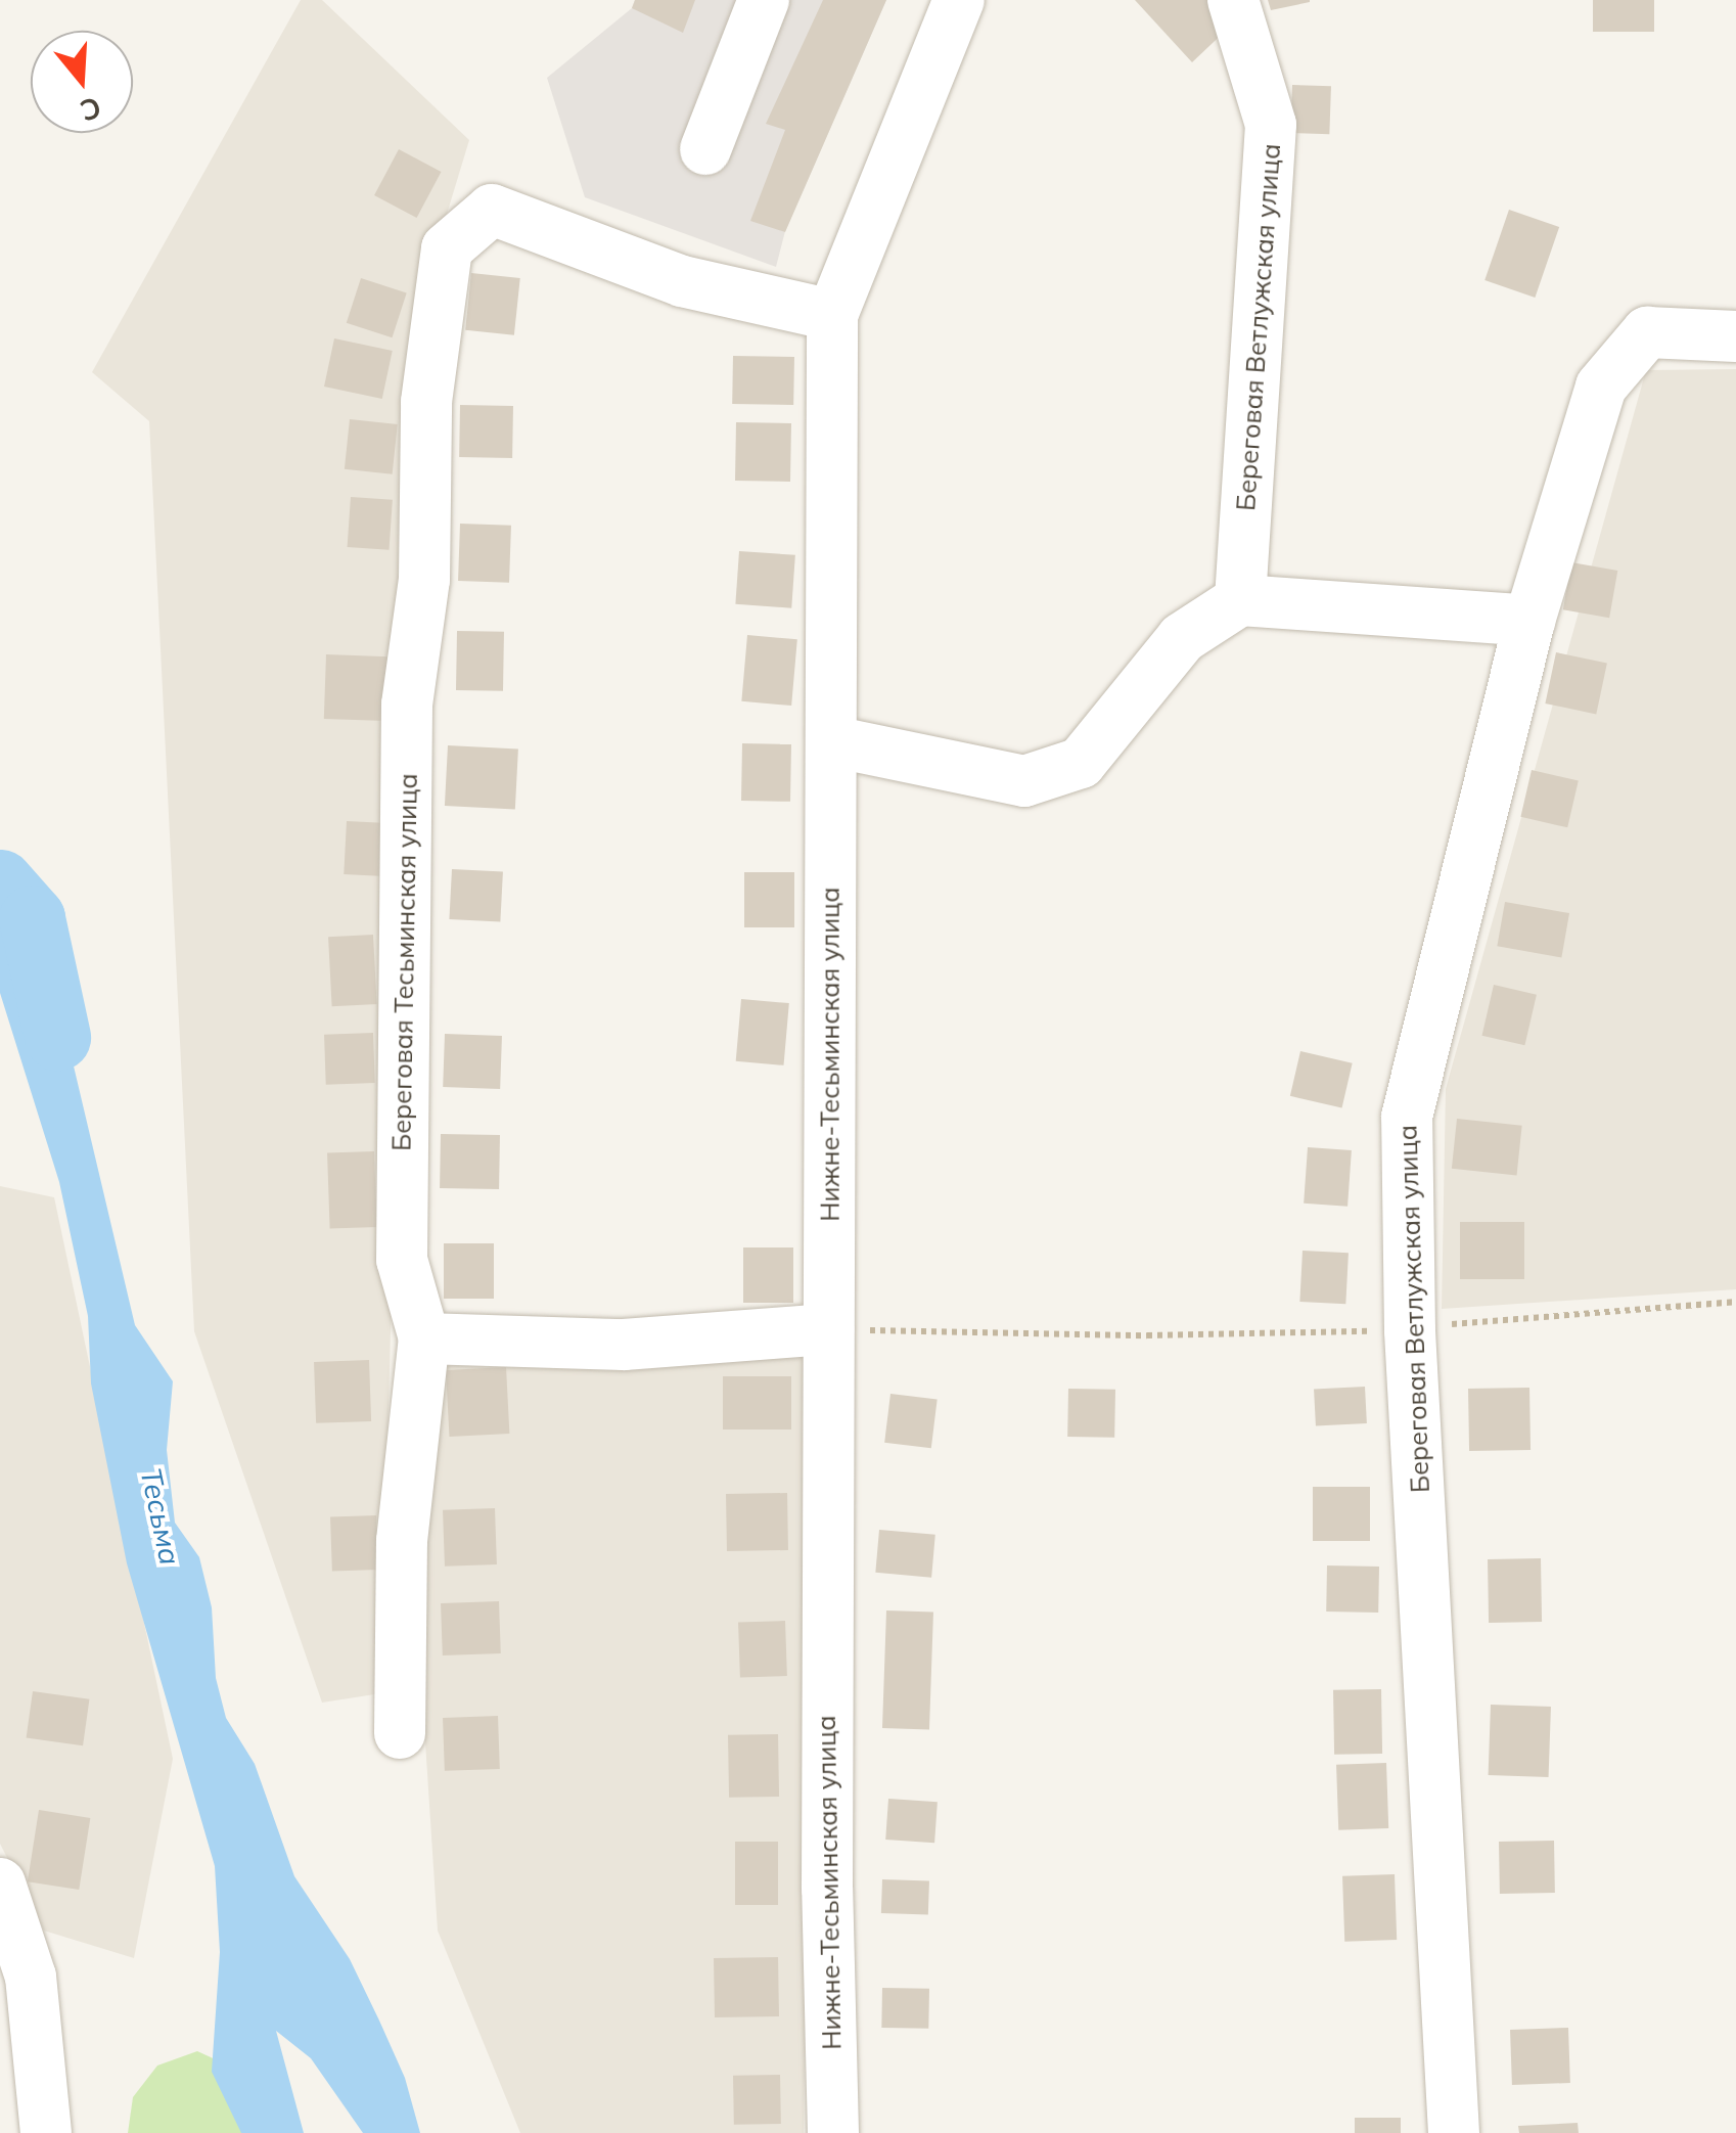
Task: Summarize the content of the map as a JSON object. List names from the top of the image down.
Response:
{
  "streets": {
    "street": ["Береговая Ветлужская улица", "Береговая Тесьминская улица", "Нижне-Тесьминская улица"]
  },
  "crossings": [
    ["Береговая Тесьминская улица", "Нижне-Тесьминская улица"]
  ],
  "water": ["Тесьма"],
  "north": "bottom"
}
